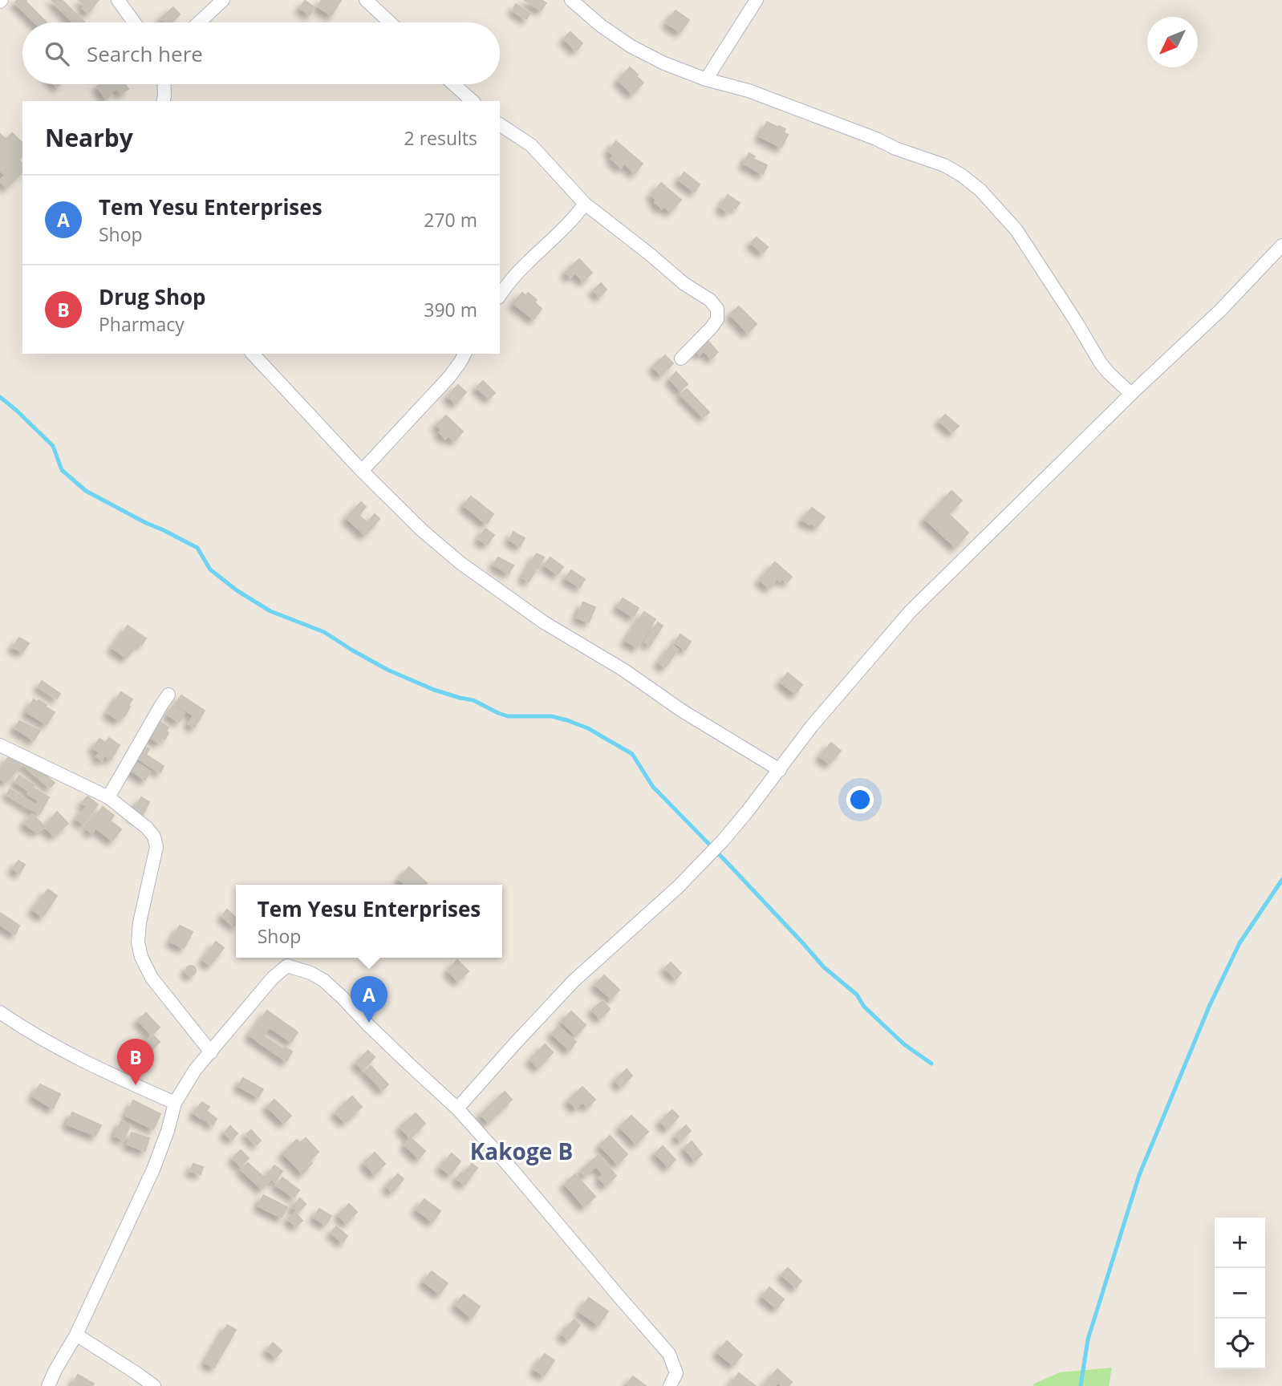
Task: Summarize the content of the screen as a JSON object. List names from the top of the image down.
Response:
{
  "districts": ["Kakoge B"],
  "north": "bottom left",
  "page": {
    "search": "Search here",
    "heading": ["Nearby", "2 results"],
    "list": [
      {
        "mark": "A",
        "name": "Tem Yesu Enterprises",
        "note": "Shop",
        "value": "270 m"
      },
      {
        "mark": "B",
        "name": "Drug Shop",
        "note": "Pharmacy",
        "value": "390 m"
      }
    ],
    "popup": ["Tem Yesu Enterprises", "Shop"],
    "pins": ["A", "B"],
    "map_buttons": ["+", "−"]
  }
}
